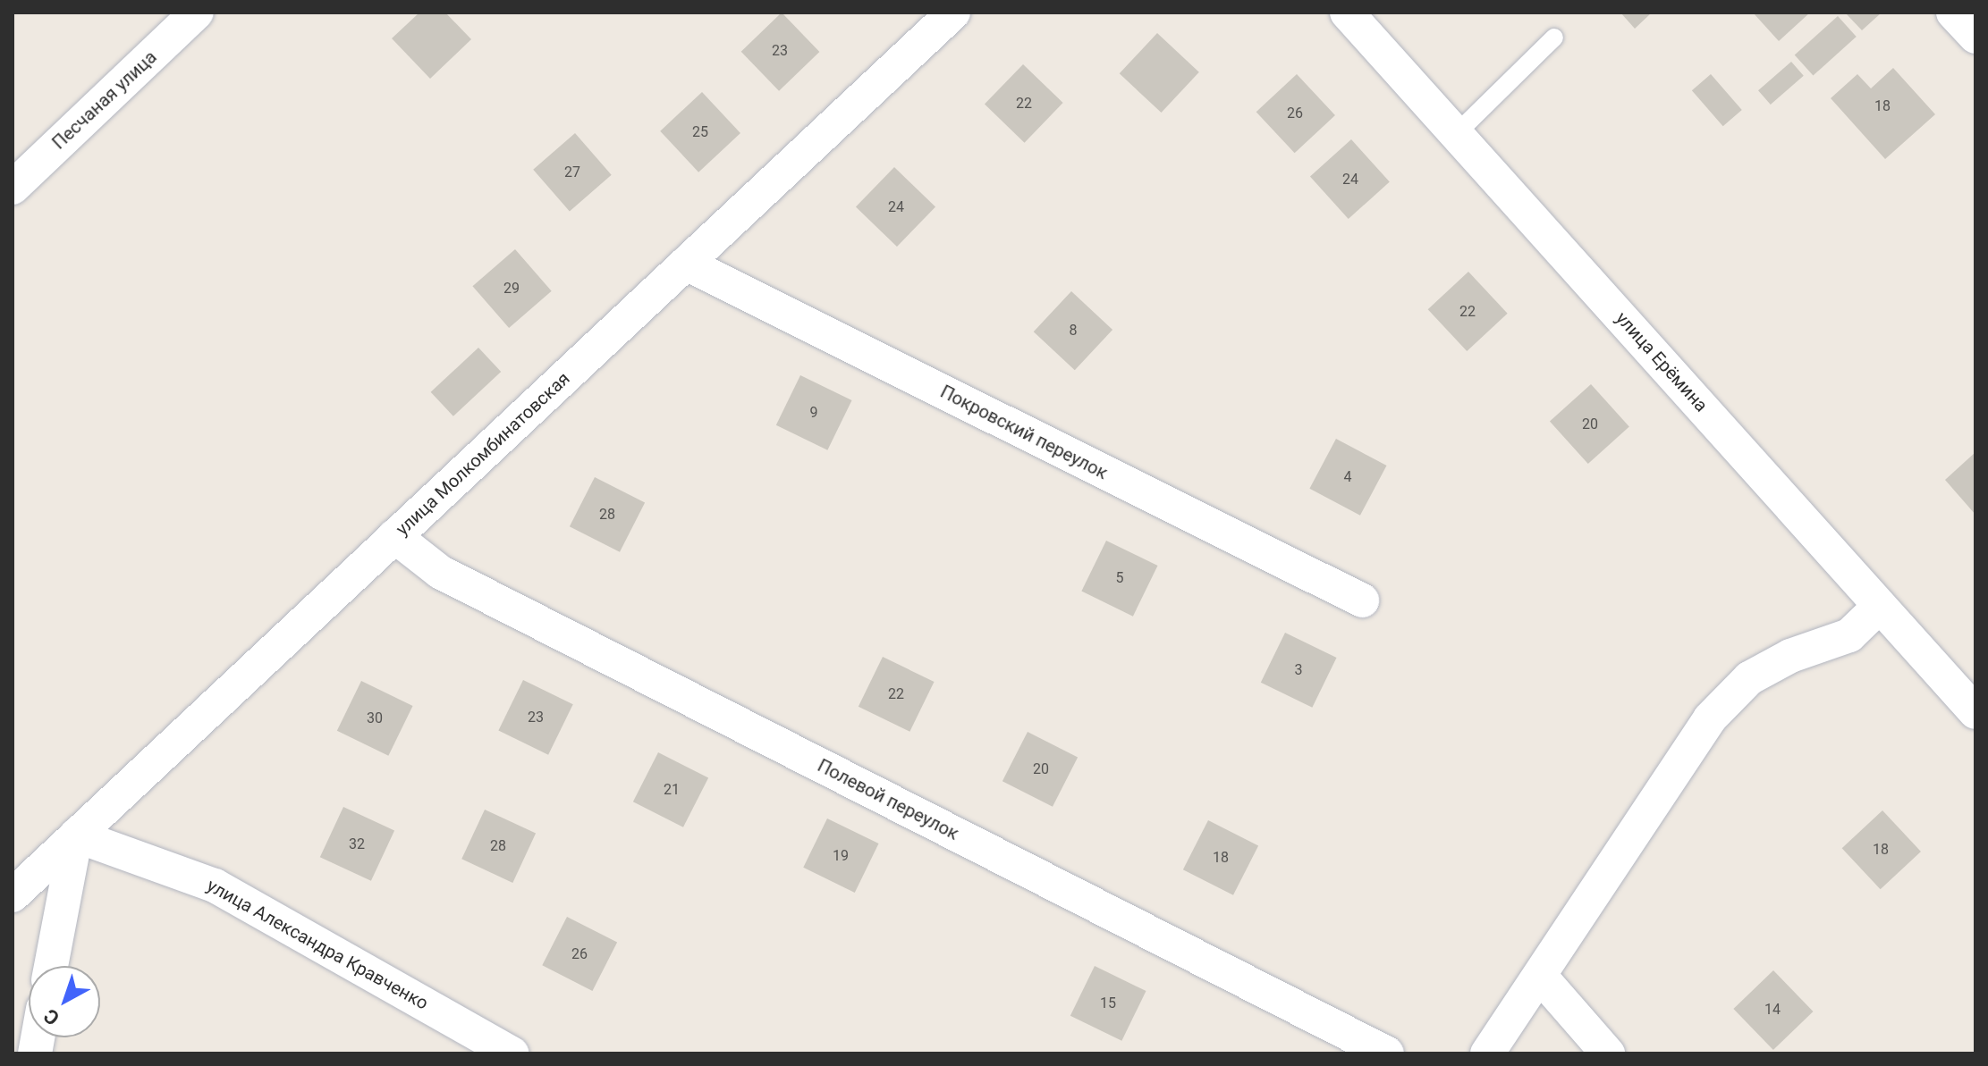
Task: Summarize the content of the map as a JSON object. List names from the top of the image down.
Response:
{
  "streets": {
    "street": [
      "Песчаная улица",
      "улица Ерёмина",
      "Покровский переулок",
      "улица Молкомбинатовская",
      "Полевой переулок",
      "улица Александра Кравченко"
    ]
  },
  "crossings": [
    ["Покровский переулок", "улица Молкомбинатовская"],
    ["улица Молкомбинатовская", "Полевой переулок"],
    ["улица Молкомбинатовская", "улица Александра Кравченко"]
  ],
  "house_numbers": [
    "23",
    "22",
    "18",
    "26",
    "25",
    "27",
    "24",
    "24",
    "29",
    "22",
    "8",
    "9",
    "20",
    "4",
    "28",
    "5",
    "3",
    "22",
    "23",
    "30",
    "20",
    "21",
    "32",
    "28",
    "18",
    "19",
    "18",
    "26",
    "15",
    "14"
  ],
  "north": "bottom left"
}
